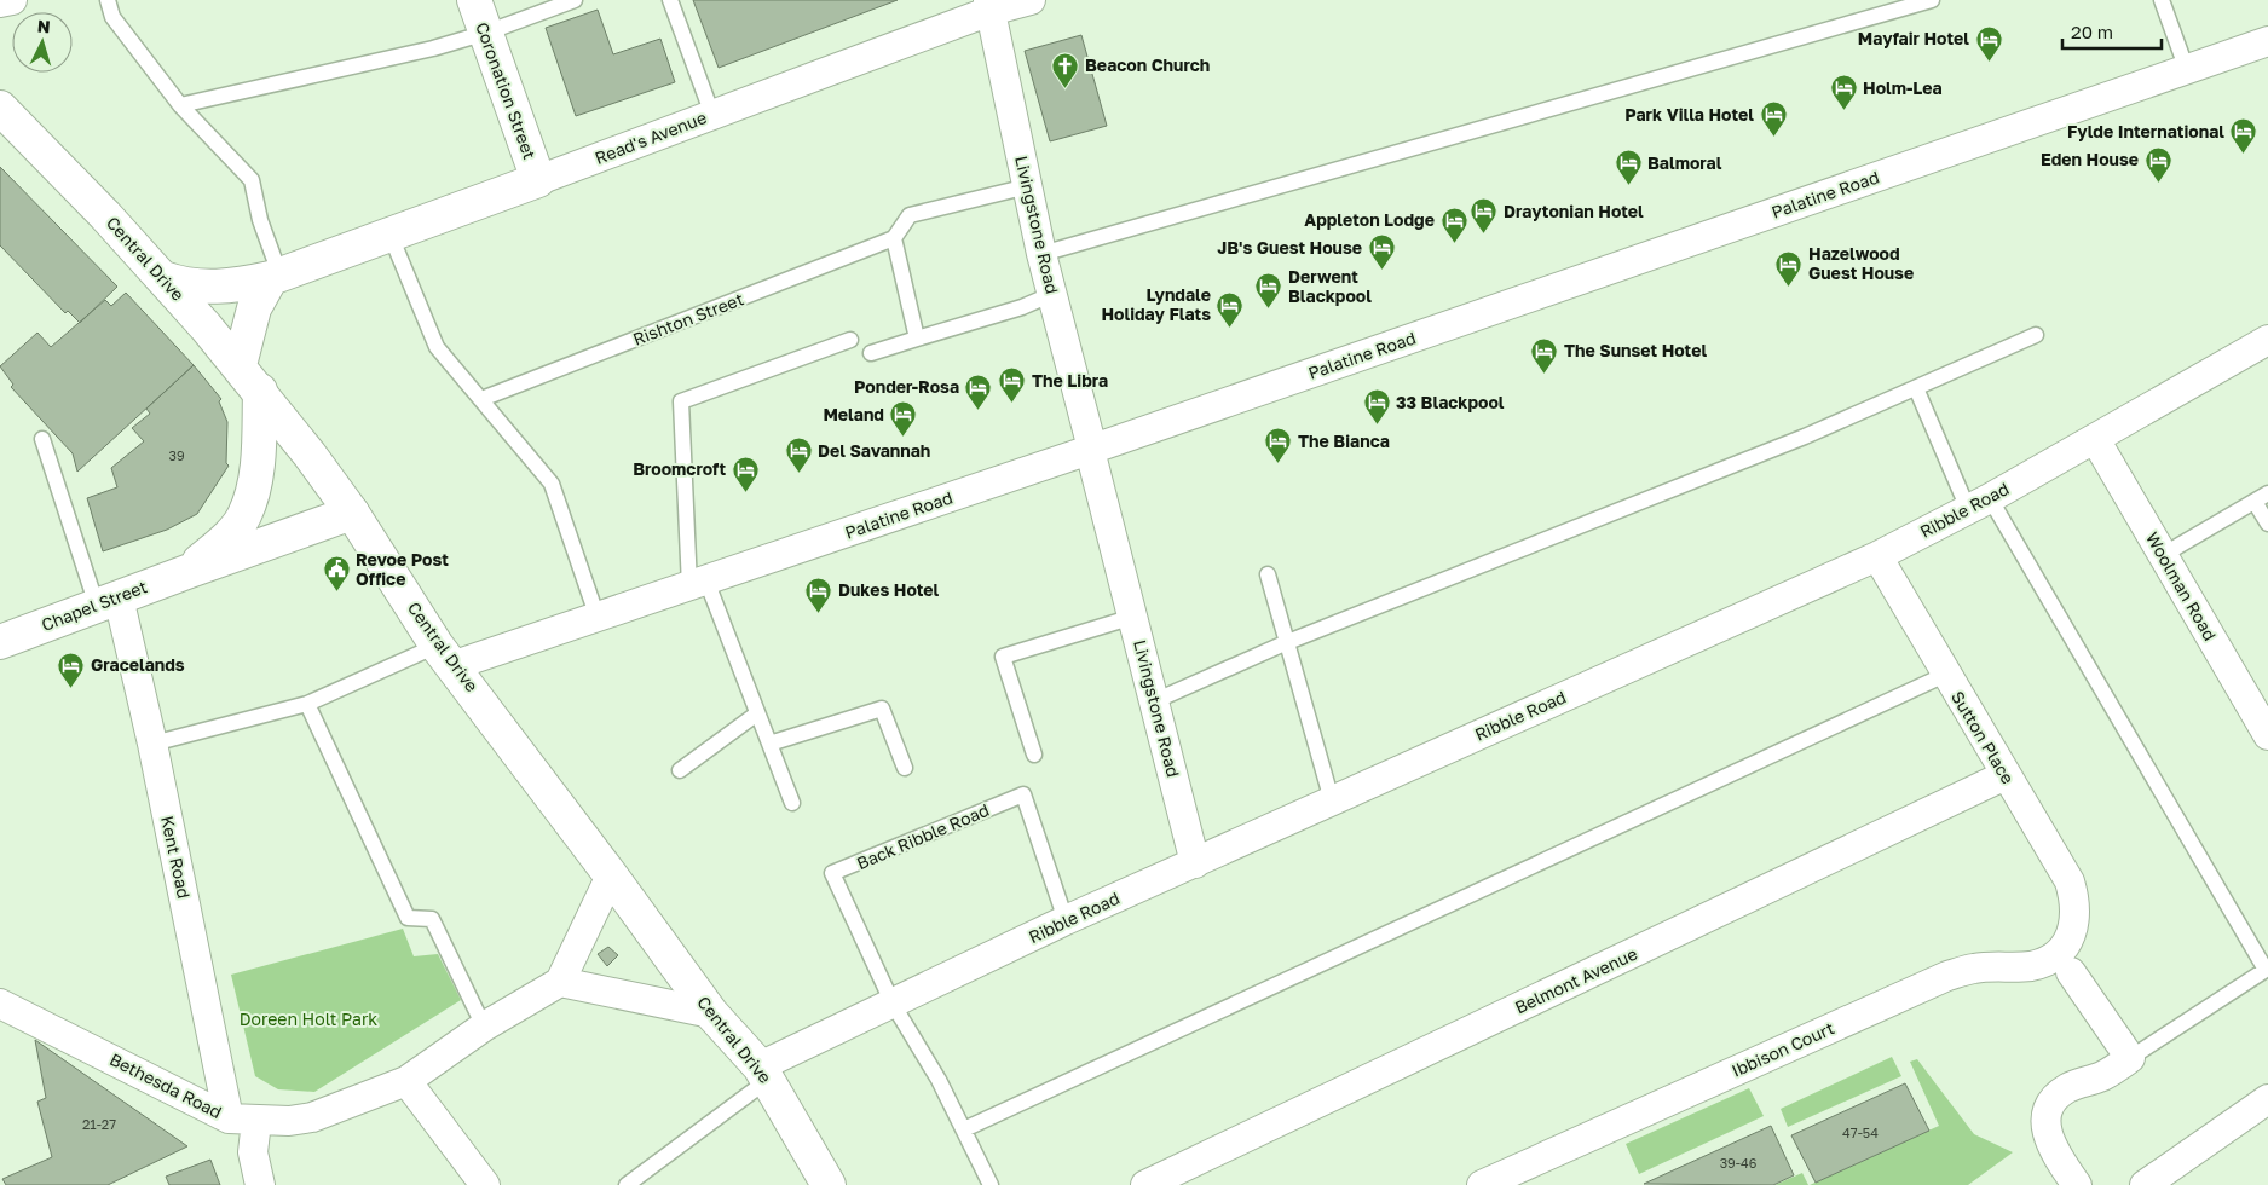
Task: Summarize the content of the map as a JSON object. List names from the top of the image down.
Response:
{
  "streets": {
    "main road": [
      "Coronation Street",
      "Read's Avenue",
      "Central Drive",
      "Chapel Street"
    ],
    "street": [
      "Palatine Road",
      "Livingstone Road",
      "Ribble Road",
      "Woolman Road",
      "Sutton Place",
      "Kent Road",
      "Belmont Avenue",
      "Ibbison Court",
      "Bethesda Road"
    ],
    "lane": ["Rishton Street", "Back Ribble Road"]
  },
  "crossings": [
    ["Coronation Street", "Read's Avenue"],
    ["Read's Avenue", "Livingstone Road"],
    ["Read's Avenue", "Central Drive"],
    ["Palatine Road", "Livingstone Road"],
    ["Palatine Road", "Central Drive"],
    ["Livingstone Road", "Ribble Road"],
    ["Central Drive", "Ribble Road"],
    ["Central Drive", "Chapel Street"],
    ["Ribble Road", "Woolman Road"],
    ["Ribble Road", "Sutton Place"],
    ["Ribble Road", "Back Ribble Road"],
    ["Chapel Street", "Kent Road"],
    ["Sutton Place", "Belmont Avenue"],
    ["Sutton Place", "Ibbison Court"],
    ["Kent Road", "Bethesda Road"]
  ],
  "parks": ["Doreen Holt Park"],
  "places": {
    "hotel": [
      "Mayfair Hotel",
      "Holm-Lea",
      "Park Villa Hotel",
      "Fylde International",
      "Eden House",
      "Balmoral",
      "Draytonian Hotel",
      "Appleton Lodge",
      "JB's Guest House",
      "Hazelwood Guest House",
      "Derwent Blackpool",
      "Lyndale Holiday Flats",
      "The Sunset Hotel",
      "The Libra",
      "Ponder-Rosa",
      "33 Blackpool",
      "Meland",
      "The Bianca",
      "Del Savannah",
      "Broomcroft",
      "Dukes Hotel",
      "Gracelands"
    ],
    "church": ["Beacon Church"],
    "public building": ["Revoe Post Office"]
  },
  "house_numbers": [
    "39",
    "21-27",
    "47-54",
    "39-46"
  ],
  "scale_bar": "20 m",
  "north": "top"
}
